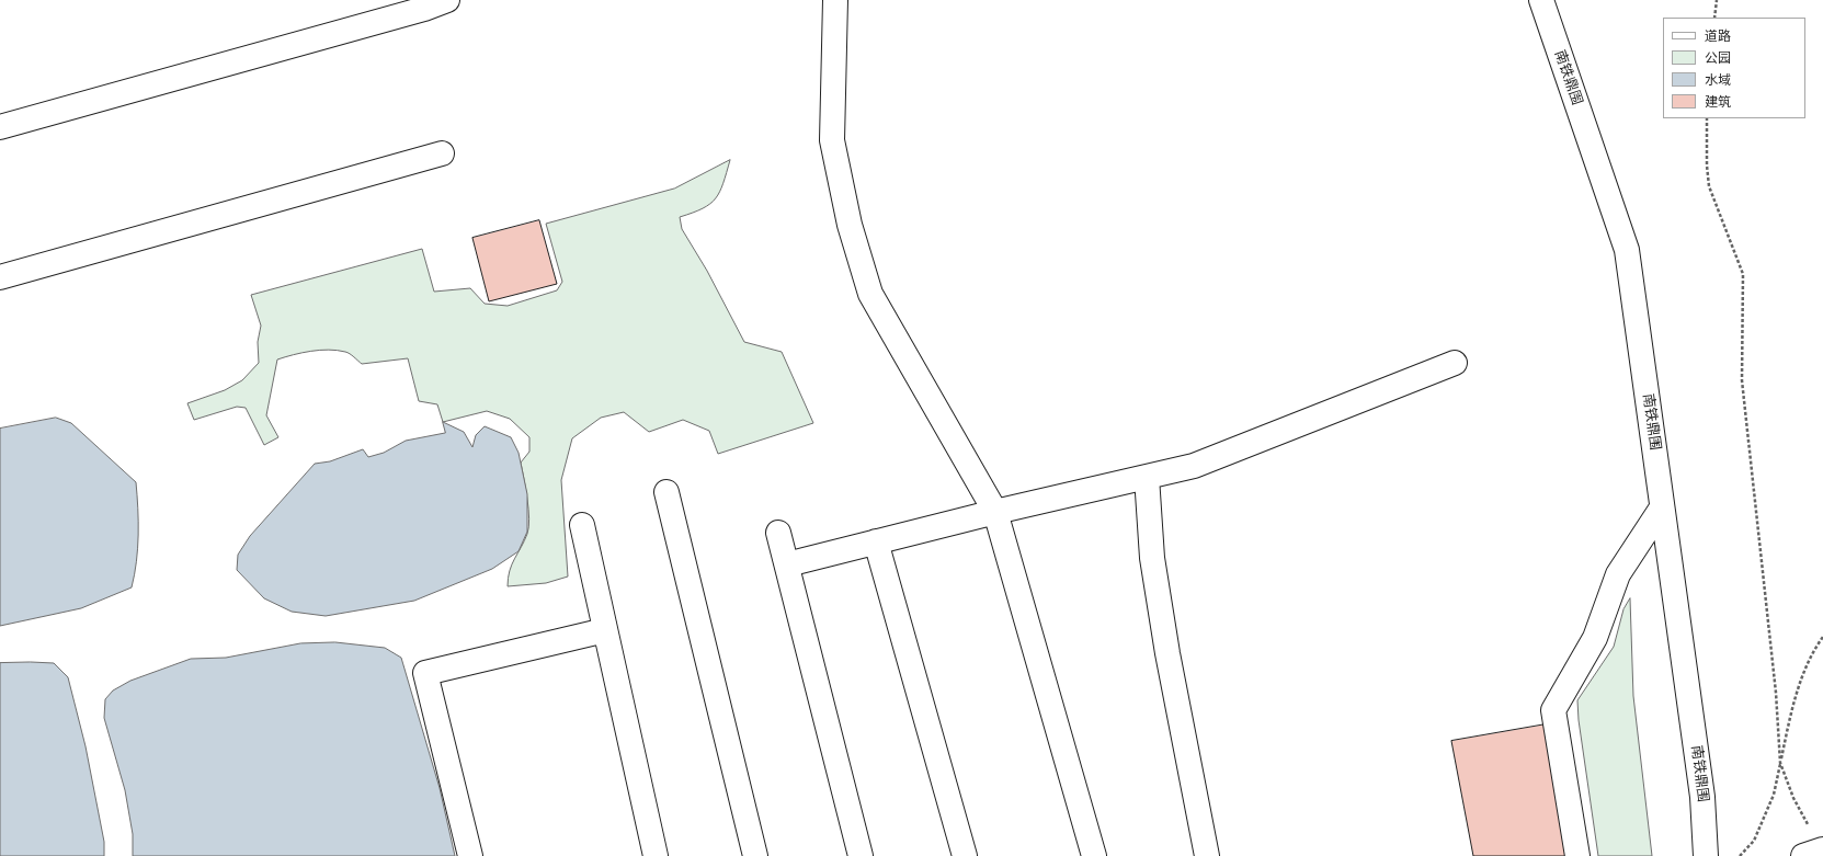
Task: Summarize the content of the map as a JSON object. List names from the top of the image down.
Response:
{
  "streets": {
    "street": ["南铁鼎围"]
  },
  "legend": [
    "道路",
    "公园",
    "水域",
    "建筑"
  ]
}
